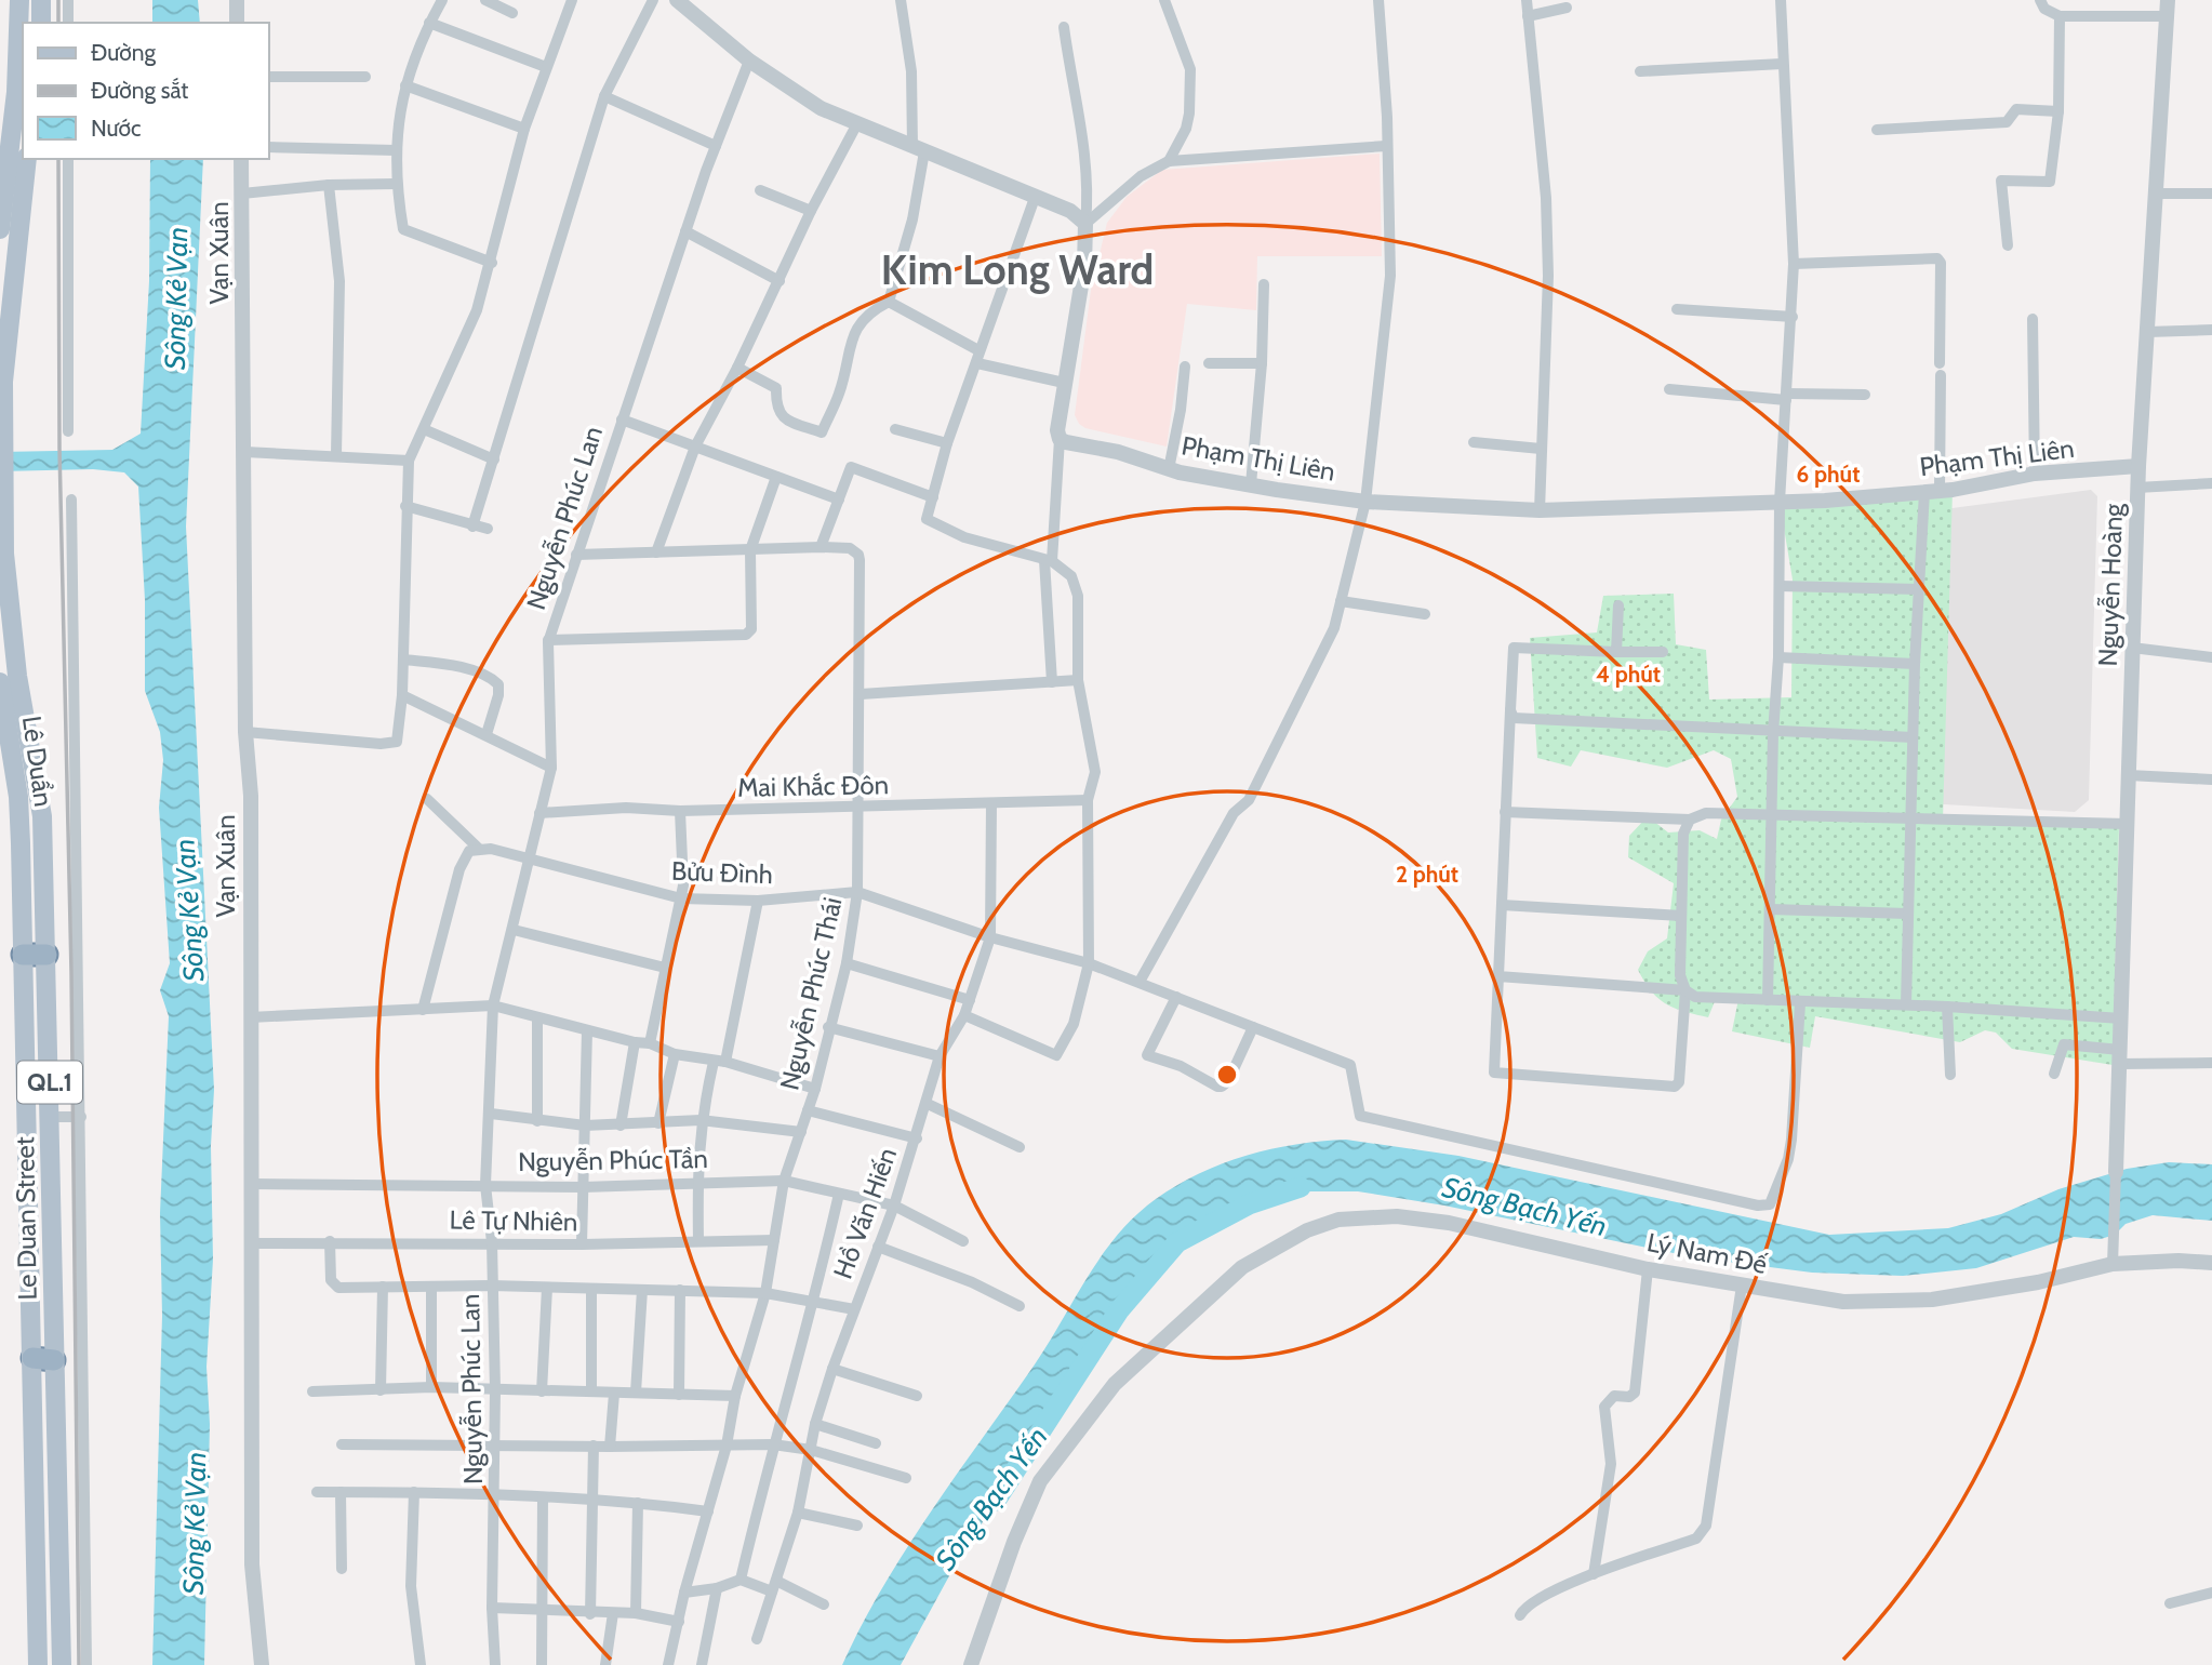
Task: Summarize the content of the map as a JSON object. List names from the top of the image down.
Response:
{
  "streets": {
    "main road": ["Lê Duẩn", "QL.1", "Le Duan Street"],
    "street": [
      "Vạn Xuân",
      "Phạm Thị Liên",
      "Nguyễn Phúc Lan",
      "Nguyễn Hoàng",
      "Mai Khắc Đôn",
      "Bửu Đình",
      "Nguyễn Phúc Thái",
      "Nguyễn Phúc Tần",
      "Hồ Văn Hiến",
      "Lê Tự Nhiên",
      "Lý Nam Đế"
    ]
  },
  "crossings": [
    ["Vạn Xuân", "Nguyễn Phúc Tần"],
    ["Vạn Xuân", "Lê Tự Nhiên"],
    ["Phạm Thị Liên", "Nguyễn Hoàng"],
    ["Nguyễn Phúc Lan", "Mai Khắc Đôn"],
    ["Nguyễn Phúc Lan", "Bửu Đình"],
    ["Nguyễn Phúc Lan", "Nguyễn Phúc Thái"],
    ["Nguyễn Phúc Lan", "Nguyễn Phúc Tần"],
    ["Nguyễn Phúc Lan", "Lê Tự Nhiên"],
    ["Mai Khắc Đôn", "Nguyễn Phúc Thái"],
    ["Mai Khắc Đôn", "Hồ Văn Hiến"],
    ["Bửu Đình", "Nguyễn Phúc Thái"],
    ["Bửu Đình", "Hồ Văn Hiến"],
    ["Nguyễn Phúc Thái", "Nguyễn Phúc Tần"],
    ["Nguyễn Phúc Thái", "Lê Tự Nhiên"],
    ["Nguyễn Phúc Tần", "Hồ Văn Hiến"]
  ],
  "districts": ["Kim Long Ward"],
  "water": ["Sông Kẻ Vạn", "Sông Bạch Yến"],
  "legend": ["Đường", "Đường sắt", "Nước"],
  "rings": ["6 phút", "4 phút", "2 phút"]
}
